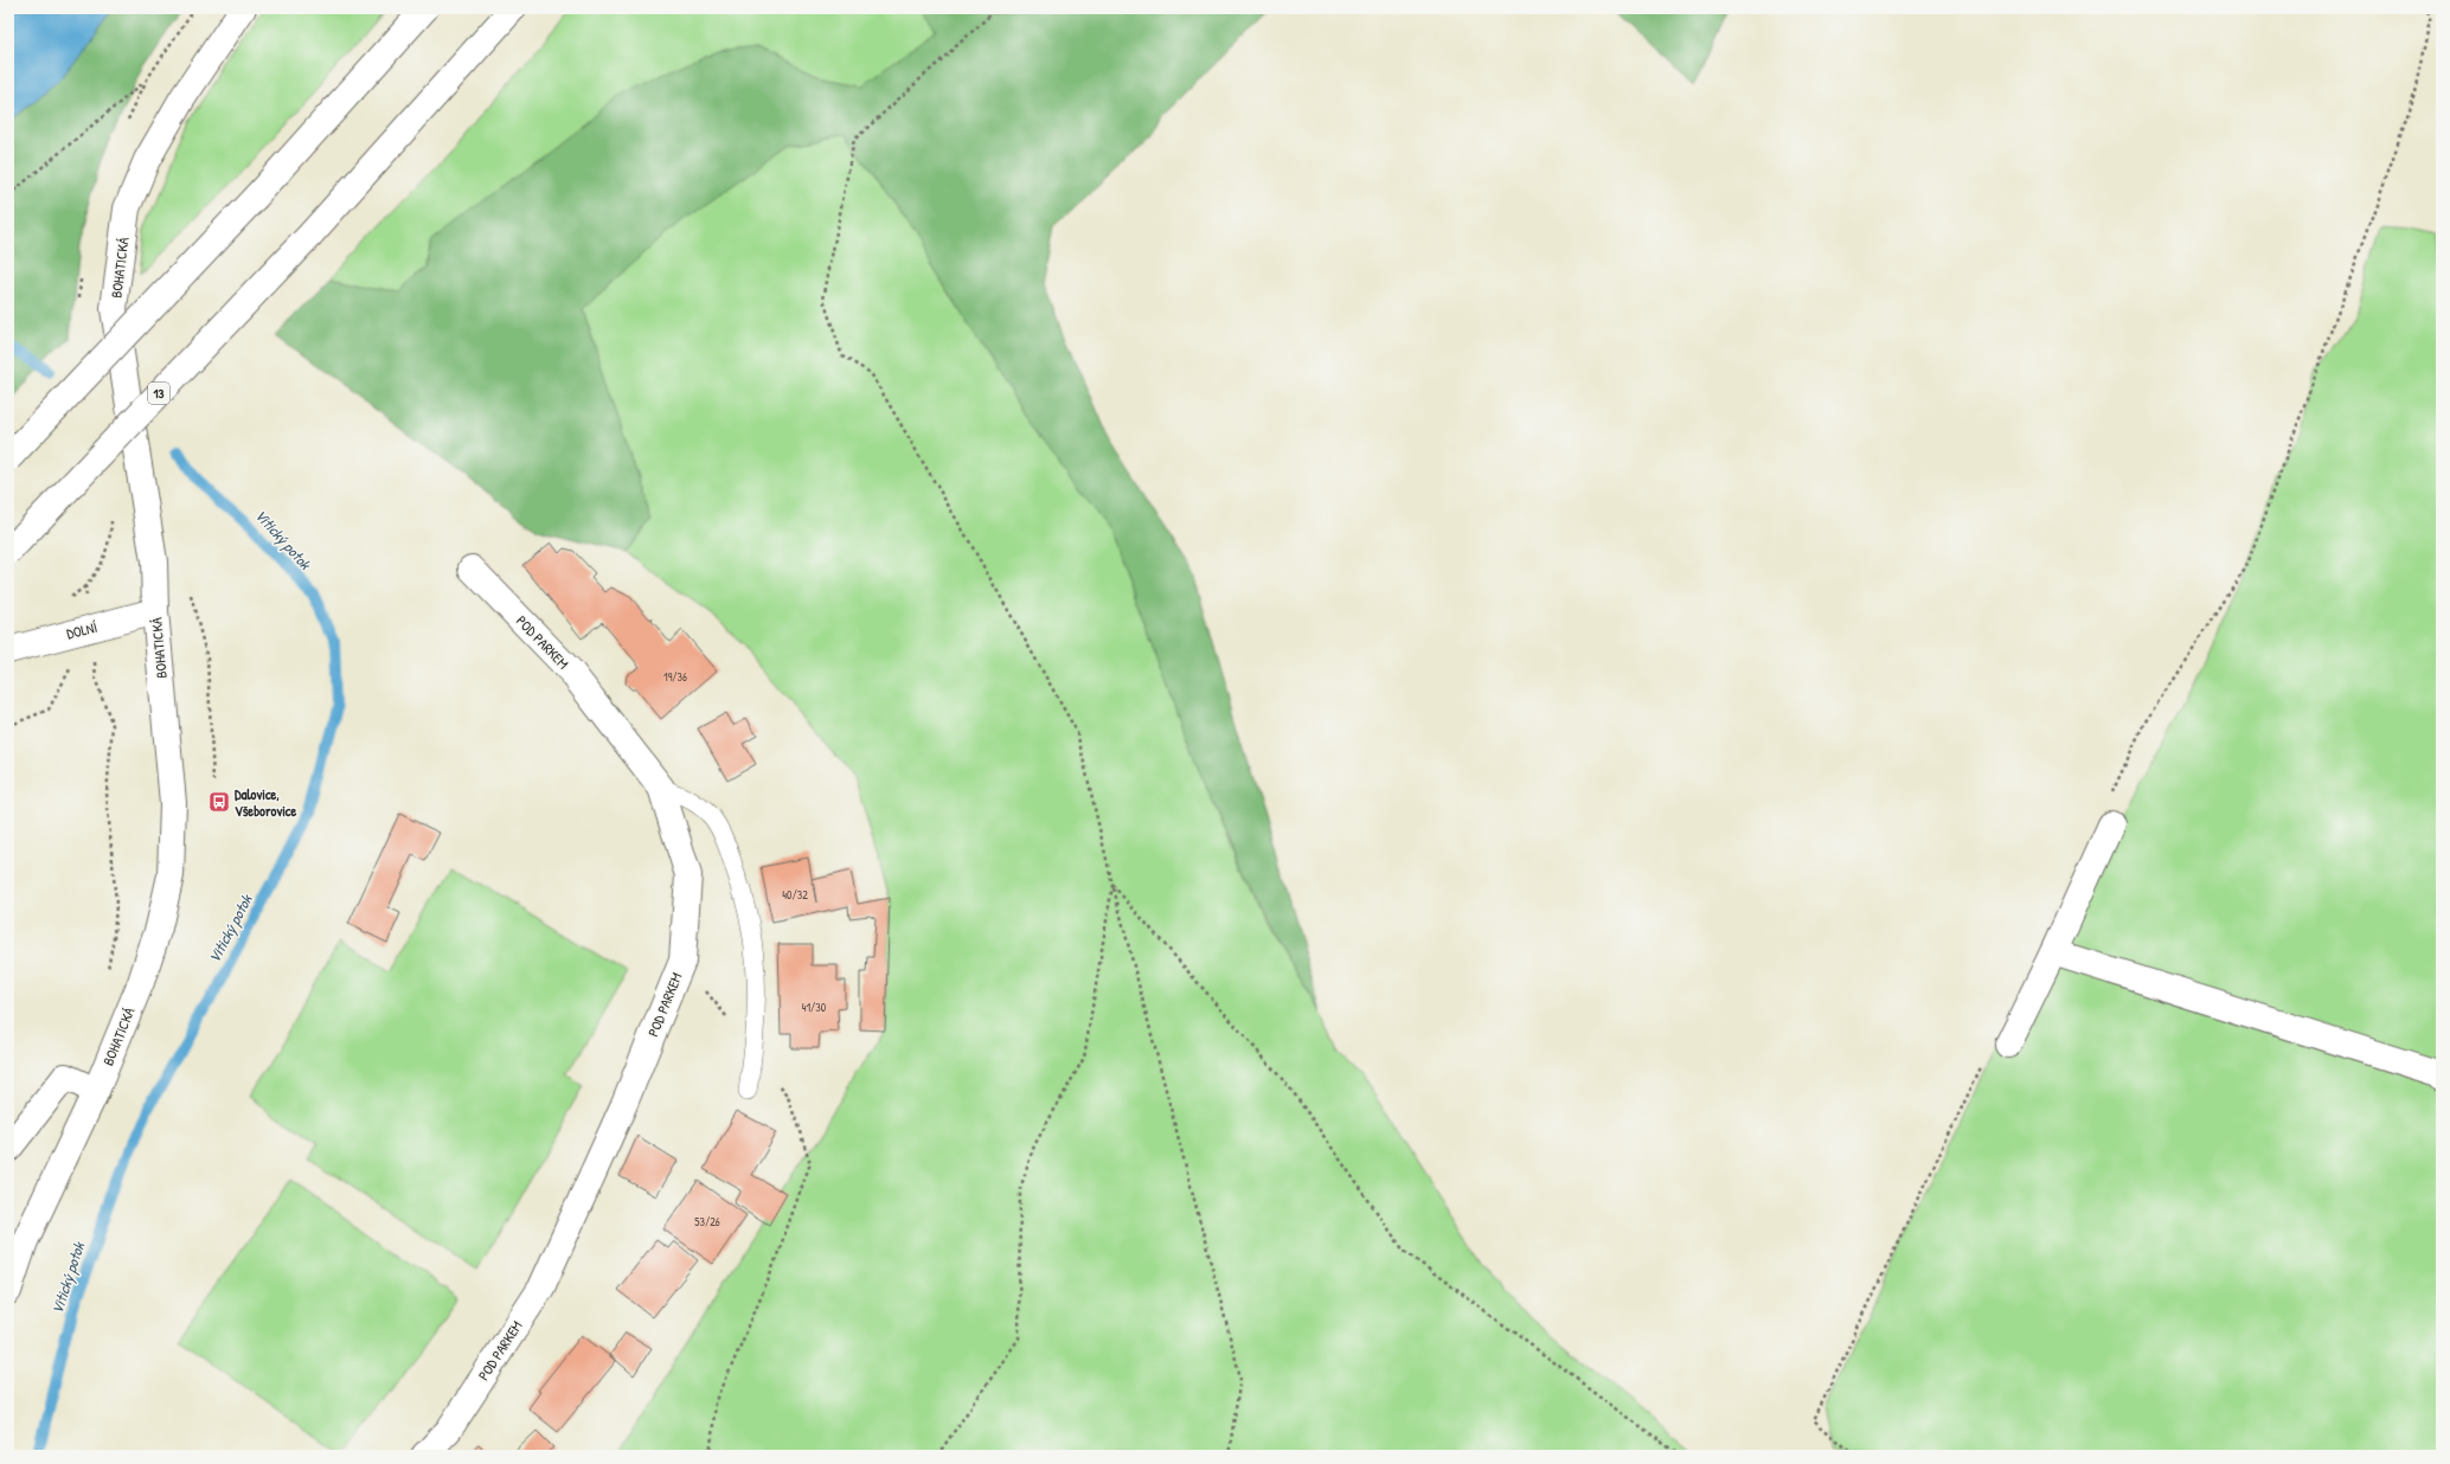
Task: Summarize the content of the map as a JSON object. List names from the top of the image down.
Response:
{
  "streets": {
    "main road": [
      "BOHATICKÁ",
      "13",
      "DOLNÍ",
      "POD PARKEM"
    ]
  },
  "crossings": [
    ["BOHATICKÁ", "DOLNÍ"]
  ],
  "water": ["Vitický potok"],
  "places": {
    "bus stop": ["Dalovice, Všeborovice"]
  },
  "house_numbers": [
    "19/36",
    "40/32",
    "41/30",
    "53/26"
  ]
}
